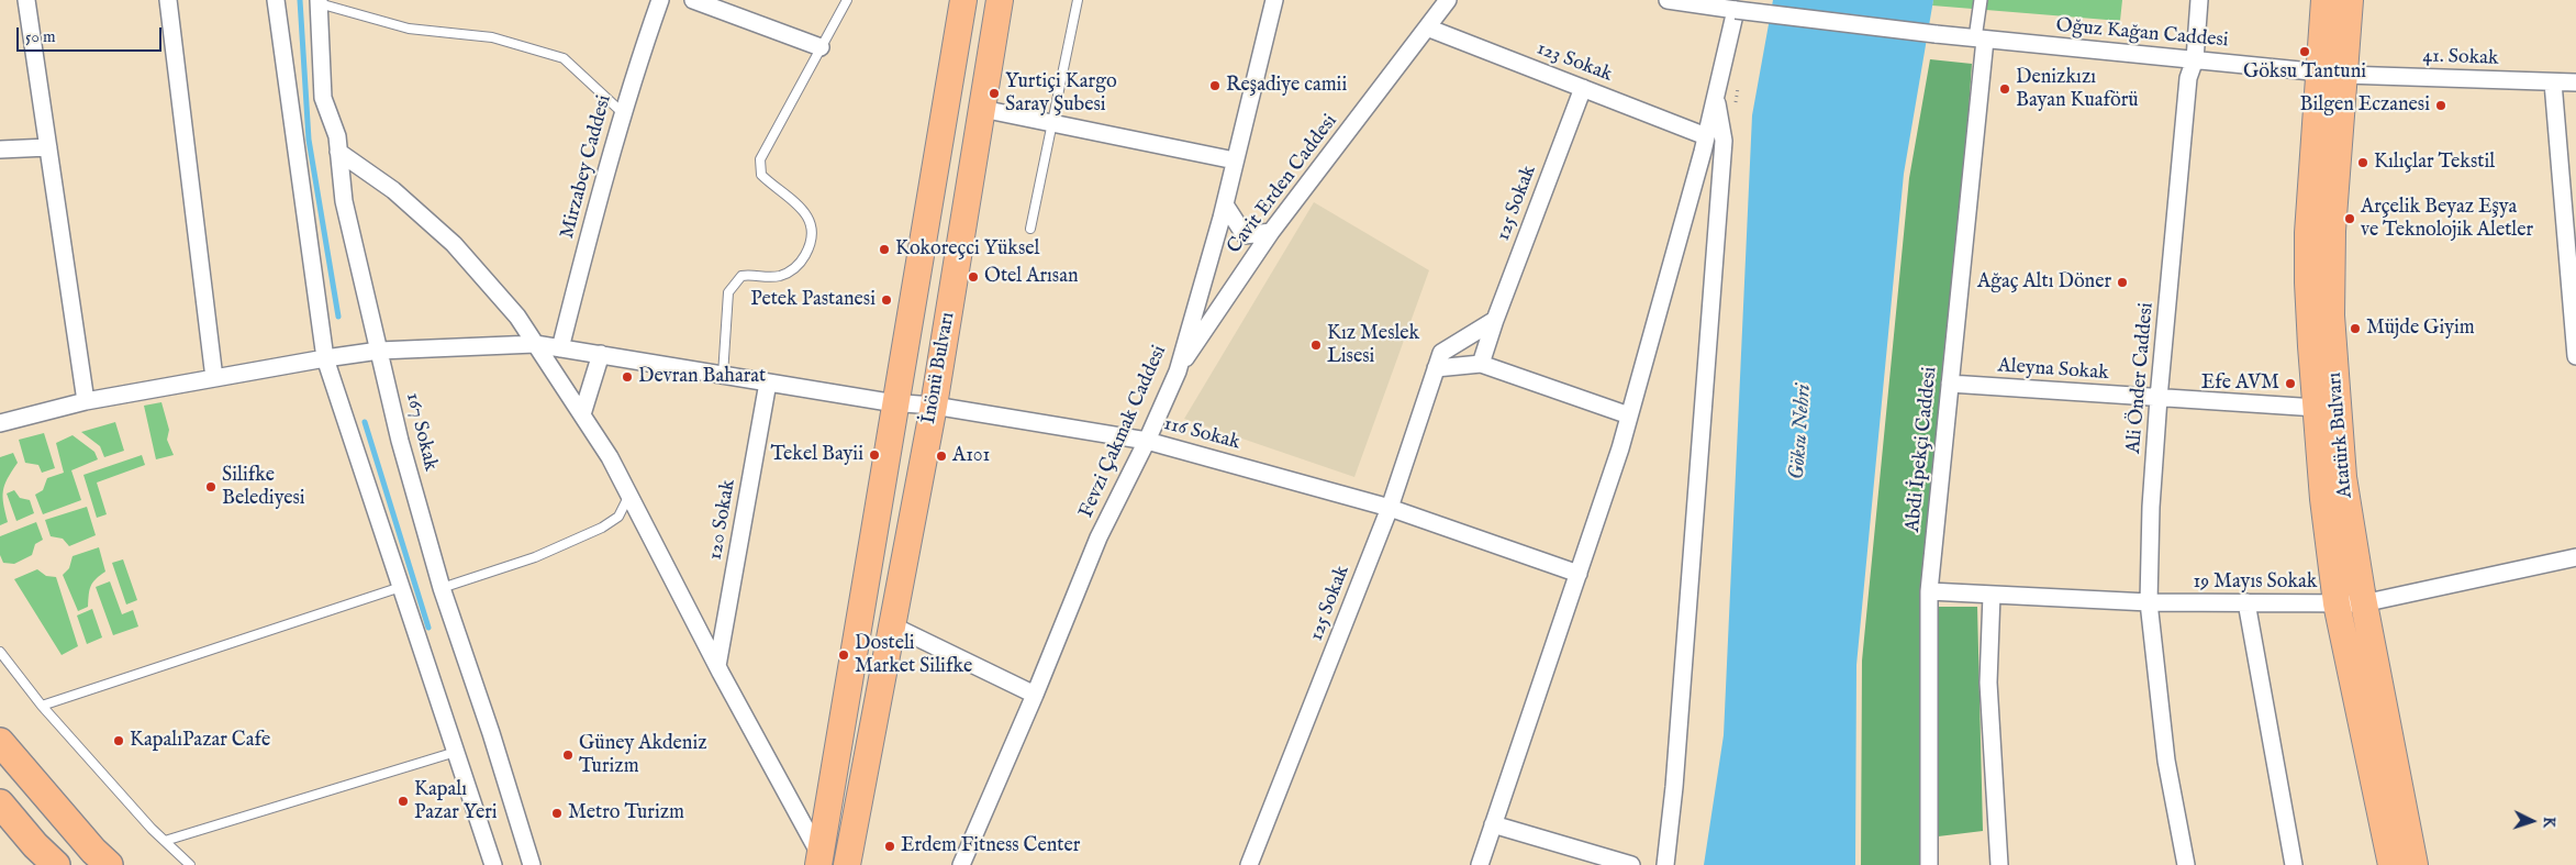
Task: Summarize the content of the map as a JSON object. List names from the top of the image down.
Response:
{
  "streets": {
    "main road": ["İnönü Bulvarı", "Atatürk Bulvarı"],
    "street": [
      "Oğuz Kağan Caddesi",
      "41. Sokak",
      "123 Sokak",
      "Mirzabey Caddesi",
      "Cavit Erden Caddesi",
      "125 Sokak",
      "Aleyna Sokak",
      "Ali Önder Caddesi",
      "167 Sokak",
      "Fevzi Çakmak Caddesi",
      "116 Sokak",
      "Abdi İpekçi Caddesi",
      "120 Sokak",
      "19 Mayıs Sokak"
    ]
  },
  "crossings": [
    ["Oğuz Kağan Caddesi", "41. Sokak"],
    ["Oğuz Kağan Caddesi", "Ali Önder Caddesi"],
    ["Oğuz Kağan Caddesi", "Atatürk Bulvarı"],
    ["Oğuz Kağan Caddesi", "Abdi İpekçi Caddesi"],
    ["41. Sokak", "Atatürk Bulvarı"],
    ["123 Sokak", "Cavit Erden Caddesi"],
    ["123 Sokak", "125 Sokak"],
    ["Mirzabey Caddesi", "116 Sokak"],
    ["Cavit Erden Caddesi", "Fevzi Çakmak Caddesi"],
    ["125 Sokak", "116 Sokak"],
    ["İnönü Bulvarı", "116 Sokak"],
    ["Aleyna Sokak", "Ali Önder Caddesi"],
    ["Aleyna Sokak", "Abdi İpekçi Caddesi"],
    ["Ali Önder Caddesi", "19 Mayıs Sokak"],
    ["167 Sokak", "116 Sokak"],
    ["Fevzi Çakmak Caddesi", "116 Sokak"],
    ["116 Sokak", "120 Sokak"],
    ["Atatürk Bulvarı", "19 Mayıs Sokak"],
    ["Abdi İpekçi Caddesi", "19 Mayıs Sokak"]
  ],
  "water": ["Göksu Nehri"],
  "places": [
    "Göksu Tantuni",
    "Reşadiye camii",
    "Denizkızı Bayan Kuaförü",
    "Yurtiçi Kargo Saray Şubesi",
    "Bilgen Eczanesi",
    "Kılıçlar Tekstil",
    "Arçelik Beyaz Eşya ve Teknolojik Aletler",
    "Kokoreçci Yüksel",
    "Otel Arısan",
    "Ağaç Altı Döner",
    "Petek Pastanesi",
    "Müjde Giyim",
    "Kız Meslek Lisesi",
    "Devran Baharat",
    "Efe AVM",
    "Tekel Bayii",
    "A101",
    "Silifke Belediyesi",
    "Dosteli Market Silifke",
    "KapalıPazar Cafe",
    "Güney Akdeniz Turizm",
    "Kapalı Pazar Yeri",
    "Metro Turizm",
    "Erdem Fitness Center"
  ],
  "scale_bar": "50 m",
  "north": "right"
}
